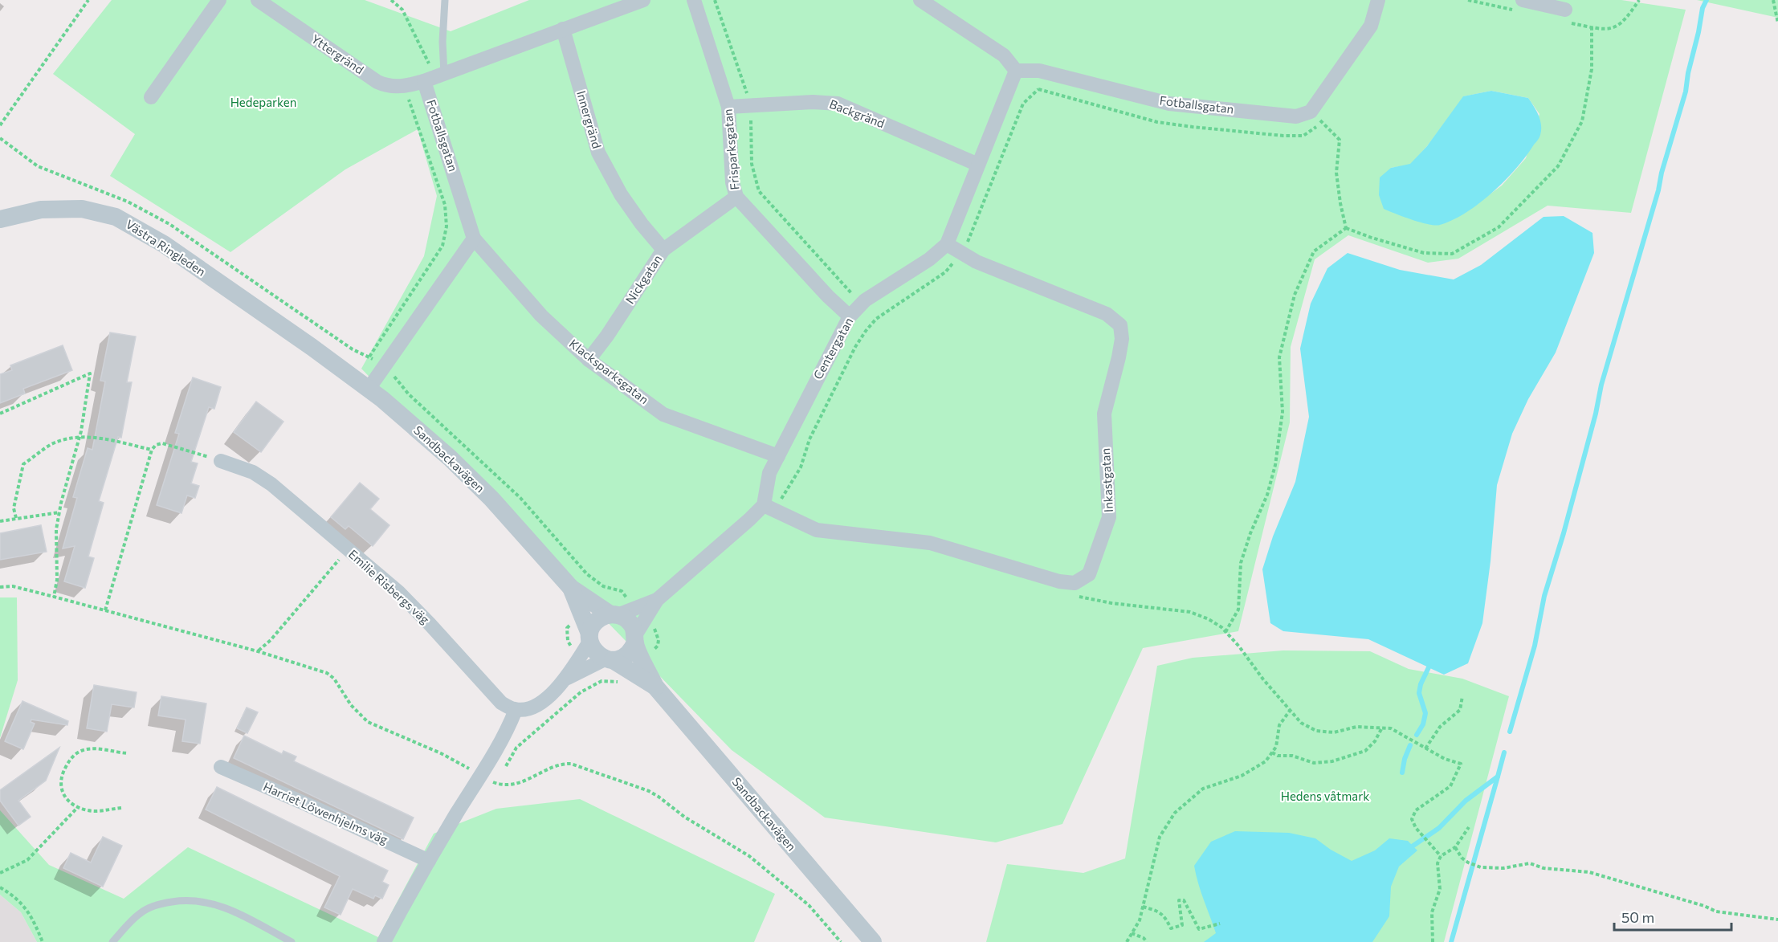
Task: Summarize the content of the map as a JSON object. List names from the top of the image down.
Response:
{
  "streets": {
    "street": [
      "Yttergränd",
      "Fotballsgatan",
      "Backgränd",
      "Innergränd",
      "Frisparksgatan",
      "Västra Ringleden",
      "Nickgatan",
      "Centergatan",
      "Klacksparksgatan",
      "Sandbackavägen",
      "Inkastgatan",
      "Emilie Risbergs väg",
      "Harriet Löwenhjelms väg"
    ]
  },
  "crossings": [
    ["Yttergränd", "Fotballsgatan"],
    ["Fotballsgatan", "Centergatan"],
    ["Fotballsgatan", "Klacksparksgatan"],
    ["Backgränd", "Frisparksgatan"],
    ["Backgränd", "Centergatan"],
    ["Innergränd", "Nickgatan"],
    ["Frisparksgatan", "Nickgatan"],
    ["Frisparksgatan", "Centergatan"],
    ["Västra Ringleden", "Sandbackavägen"],
    ["Nickgatan", "Klacksparksgatan"],
    ["Centergatan", "Klacksparksgatan"],
    ["Centergatan", "Inkastgatan"]
  ],
  "parks": ["Hedeparken", "Hedens våtmark"],
  "scale_bar": "50 m"
}
